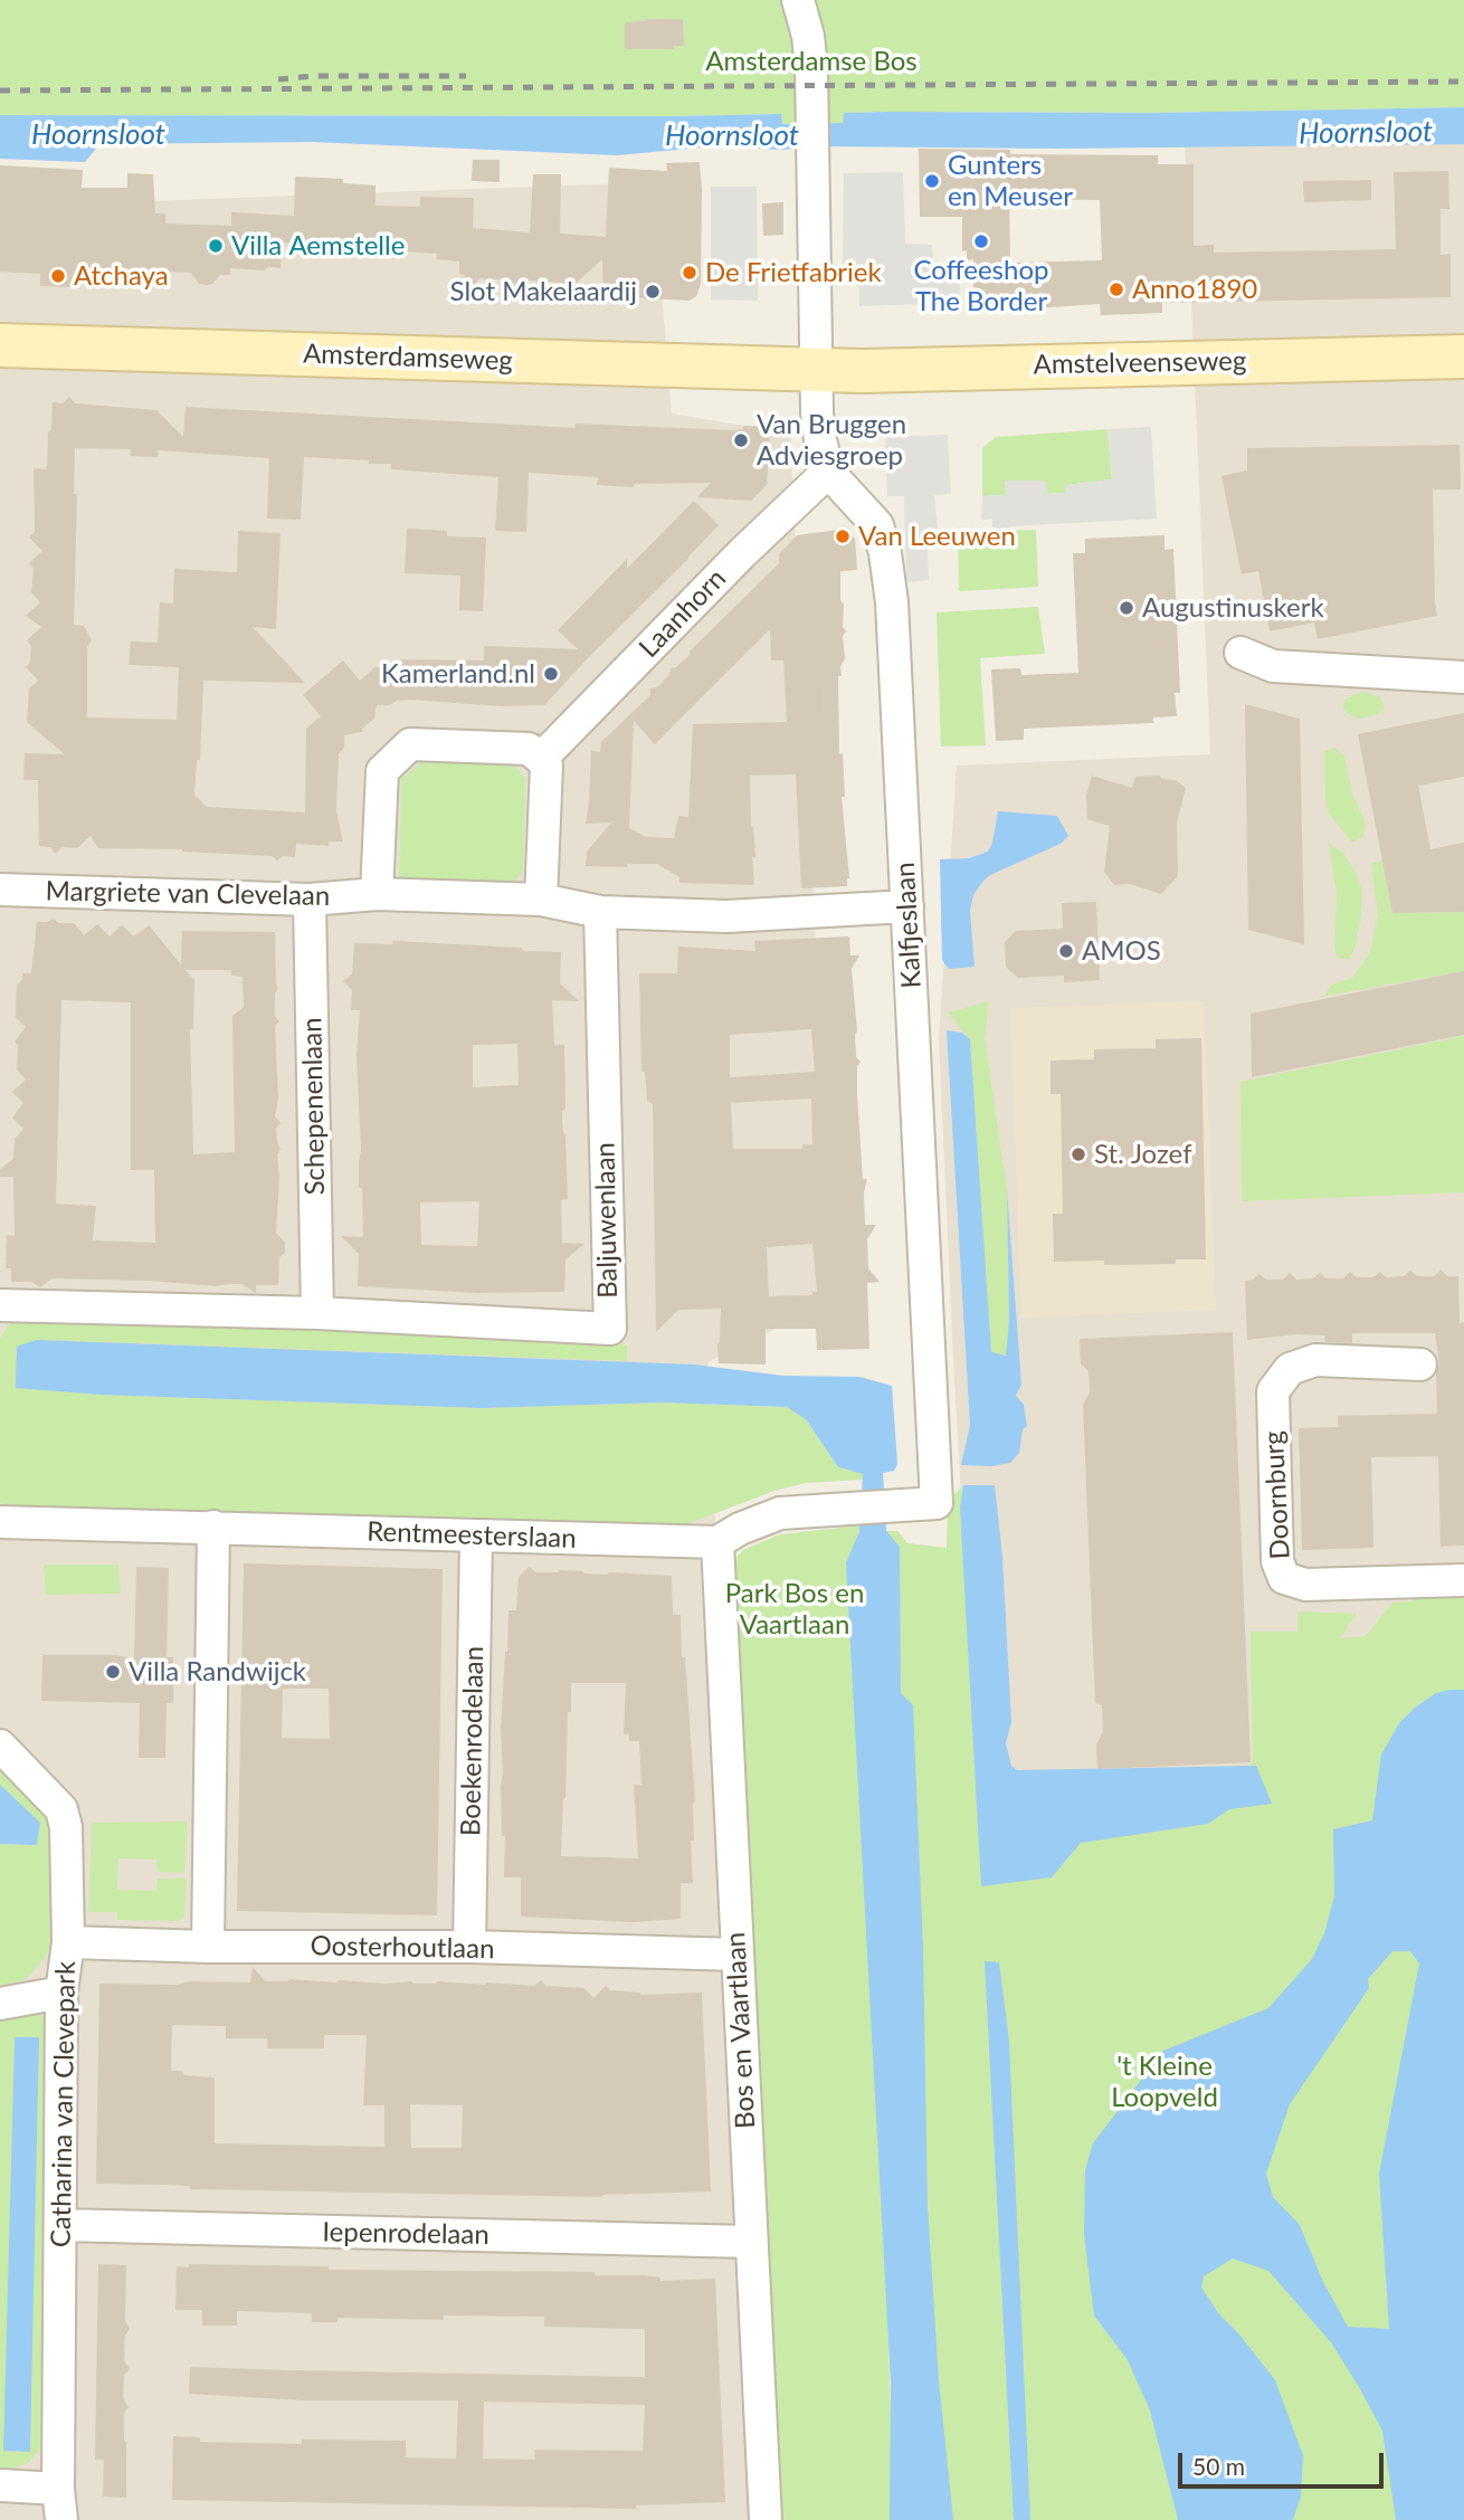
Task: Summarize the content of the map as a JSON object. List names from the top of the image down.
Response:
{
  "streets": {
    "main road": ["Amsterdamseweg", "Amstelveenseweg"],
    "street": [
      "Laanhorn",
      "Margriete van Clevelaan",
      "Kalfjeslaan",
      "Schepenenlaan",
      "Baljuwenlaan",
      "Doornburg",
      "Rentmeesterslaan",
      "Boekenrodelaan",
      "Oosterhoutlaan",
      "Bos en Vaartlaan",
      "Catharina van Clevepark",
      "Iepenrodelaan"
    ]
  },
  "crossings": [
    ["Amsterdamseweg", "Amstelveenseweg"],
    ["Amsterdamseweg", "Kalfjeslaan"],
    ["Amstelveenseweg", "Kalfjeslaan"],
    ["Laanhorn", "Kalfjeslaan"],
    ["Margriete van Clevelaan", "Schepenenlaan"],
    ["Kalfjeslaan", "Rentmeesterslaan"],
    ["Schepenenlaan", "Baljuwenlaan"],
    ["Rentmeesterslaan", "Boekenrodelaan"],
    ["Rentmeesterslaan", "Bos en Vaartlaan"],
    ["Boekenrodelaan", "Oosterhoutlaan"],
    ["Oosterhoutlaan", "Bos en Vaartlaan"],
    ["Oosterhoutlaan", "Catharina van Clevepark"],
    ["Bos en Vaartlaan", "Iepenrodelaan"],
    ["Catharina van Clevepark", "Iepenrodelaan"]
  ],
  "water": ["Hoornsloot"],
  "parks": ["Amsterdamse Bos", "Park Bos en Vaartlaan", "'t Kleine Loopveld"],
  "places": [
    "Gunters en Meuser",
    "Coffeeshop The Border",
    "Villa Aemstelle",
    "De Frietfabriek",
    "Atchaya",
    "Anno1890",
    "Slot Makelaardij",
    "Van Bruggen Adviesgroep",
    "Van Leeuwen",
    "Augustinuskerk",
    "Kamerland.nl",
    "AMOS",
    "St. Jozef",
    "Villa Randwijck"
  ],
  "scale_bar": "50 m"
}
